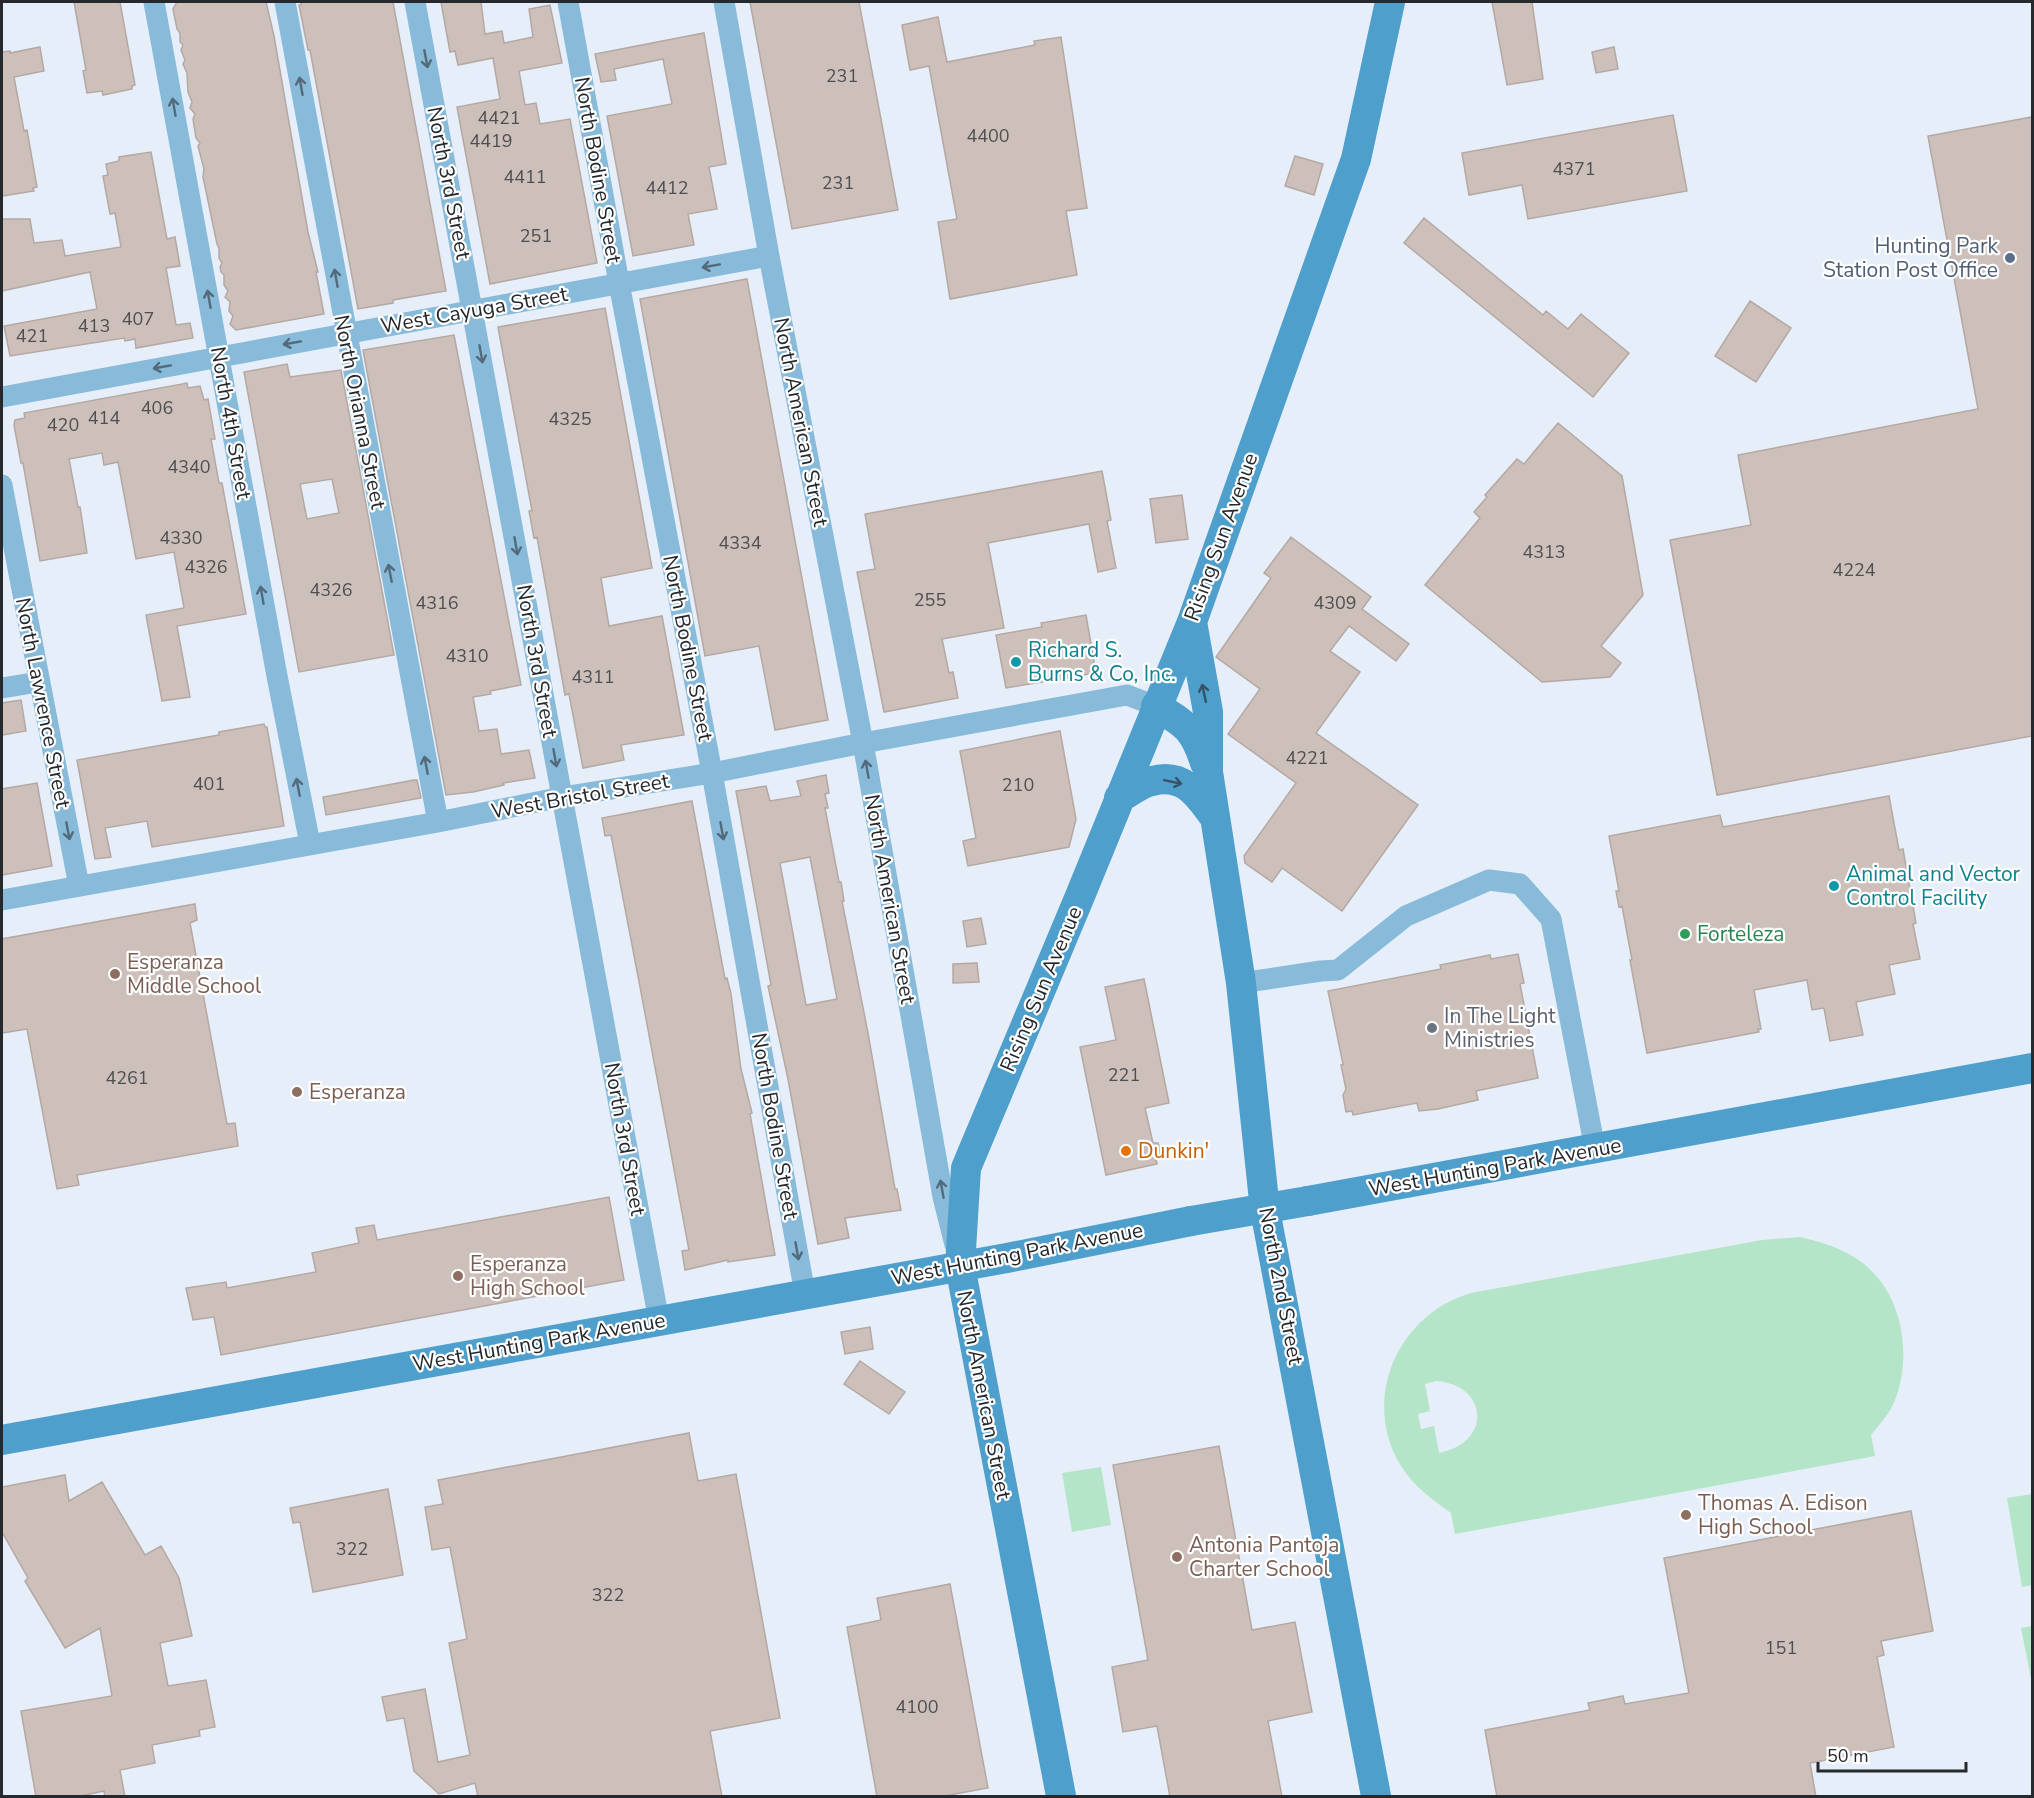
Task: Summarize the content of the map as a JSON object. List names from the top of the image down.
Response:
{
  "streets": {
    "street": [
      "North Bodine Street",
      "North 3rd Street",
      "West Cayuga Street",
      "North Orianna Street",
      "North American Street",
      "North 4th Street",
      "Rising Sun Avenue",
      "North Lawrence Street",
      "West Bristol Street",
      "West Hunting Park Avenue",
      "North 2nd Street"
    ]
  },
  "crossings": [
    ["North Bodine Street", "West Cayuga Street"],
    ["North Bodine Street", "West Bristol Street"],
    ["North Bodine Street", "West Hunting Park Avenue"],
    ["North 3rd Street", "West Cayuga Street"],
    ["North 3rd Street", "West Bristol Street"],
    ["North 3rd Street", "West Hunting Park Avenue"],
    ["West Cayuga Street", "North Orianna Street"],
    ["West Cayuga Street", "North American Street"],
    ["West Cayuga Street", "North 4th Street"],
    ["North Orianna Street", "West Bristol Street"],
    ["North American Street", "Rising Sun Avenue"],
    ["North American Street", "West Bristol Street"],
    ["North American Street", "West Hunting Park Avenue"],
    ["North 4th Street", "West Bristol Street"],
    ["Rising Sun Avenue", "West Bristol Street"],
    ["Rising Sun Avenue", "West Hunting Park Avenue"],
    ["Rising Sun Avenue", "North 2nd Street"],
    ["North Lawrence Street", "West Bristol Street"],
    ["West Bristol Street", "North 2nd Street"]
  ],
  "one_way": [
    "North Bodine Street",
    "North 3rd Street",
    "West Cayuga Street",
    "North Orianna Street",
    "North 4th Street",
    "North Lawrence Street"
  ],
  "places": [
    "Hunting Park Station Post Office",
    "Richard S. Burns & Co, Inc.",
    "Animal and Vector Control Facility",
    "Forteleza",
    "Esperanza Middle School",
    "In The Light Ministries",
    "Esperanza",
    "Dunkin'",
    "Esperanza High School",
    "Thomas A. Edison High School",
    "Antonia Pantoja Charter School"
  ],
  "house_numbers": [
    "231",
    "4421",
    "4400",
    "4419",
    "4371",
    "4411",
    "231",
    "4412",
    "251",
    "407",
    "413",
    "421",
    "406",
    "414",
    "4325",
    "420",
    "4340",
    "4330",
    "4334",
    "4313",
    "4326",
    "4224",
    "4326",
    "255",
    "4316",
    "4309",
    "4310",
    "4311",
    "4221",
    "401",
    "210",
    "221",
    "4261",
    "322",
    "322",
    "151",
    "4100"
  ],
  "scale_bar": "50 m"
}
